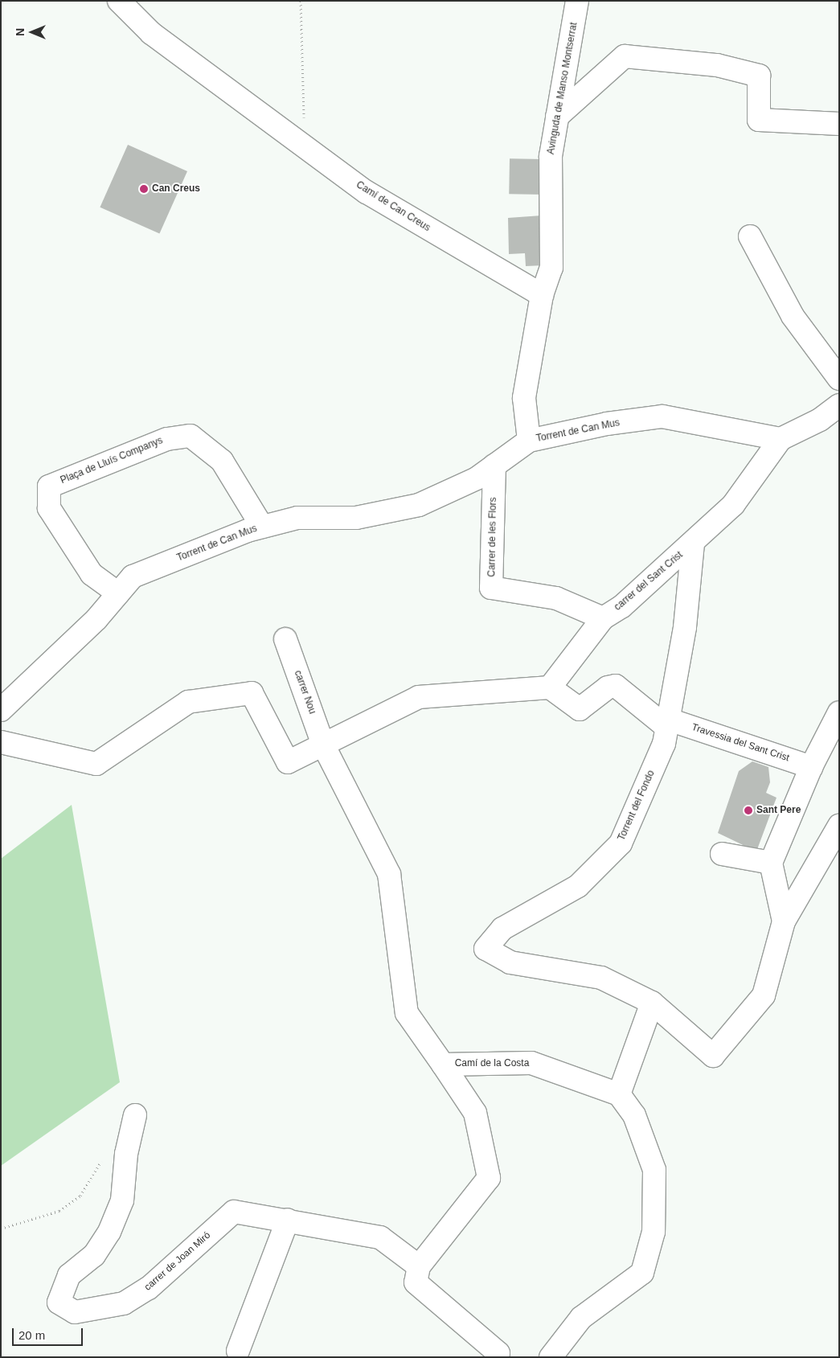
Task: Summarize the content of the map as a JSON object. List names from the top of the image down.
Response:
{
  "streets": {
    "street": [
      "Avinguda de Manso Montserrat",
      "Camí de Can Creus",
      "Torrent de Can Mus",
      "Plaça de Lluís Companys",
      "Carrer de les Flors",
      "carrer del Sant Crist",
      "carrer Nou",
      "Travessia del Sant Crist",
      "Torrent del Fondo",
      "Camí de la Costa",
      "carrer de Joan Miró"
    ]
  },
  "crossings": [
    ["Avinguda de Manso Montserrat", "Camí de Can Creus"],
    ["Torrent de Can Mus", "Plaça de Lluís Companys"],
    ["Torrent de Can Mus", "Carrer de les Flors"],
    ["Torrent de Can Mus", "carrer del Sant Crist"],
    ["Carrer de les Flors", "carrer del Sant Crist"],
    ["carrer del Sant Crist", "Travessia del Sant Crist"],
    ["carrer del Sant Crist", "Torrent del Fondo"],
    ["carrer Nou", "Camí de la Costa"],
    ["Travessia del Sant Crist", "Torrent del Fondo"]
  ],
  "places": ["Can Creus", "Sant Pere"],
  "scale_bar": "20 m",
  "north": "left"
}
